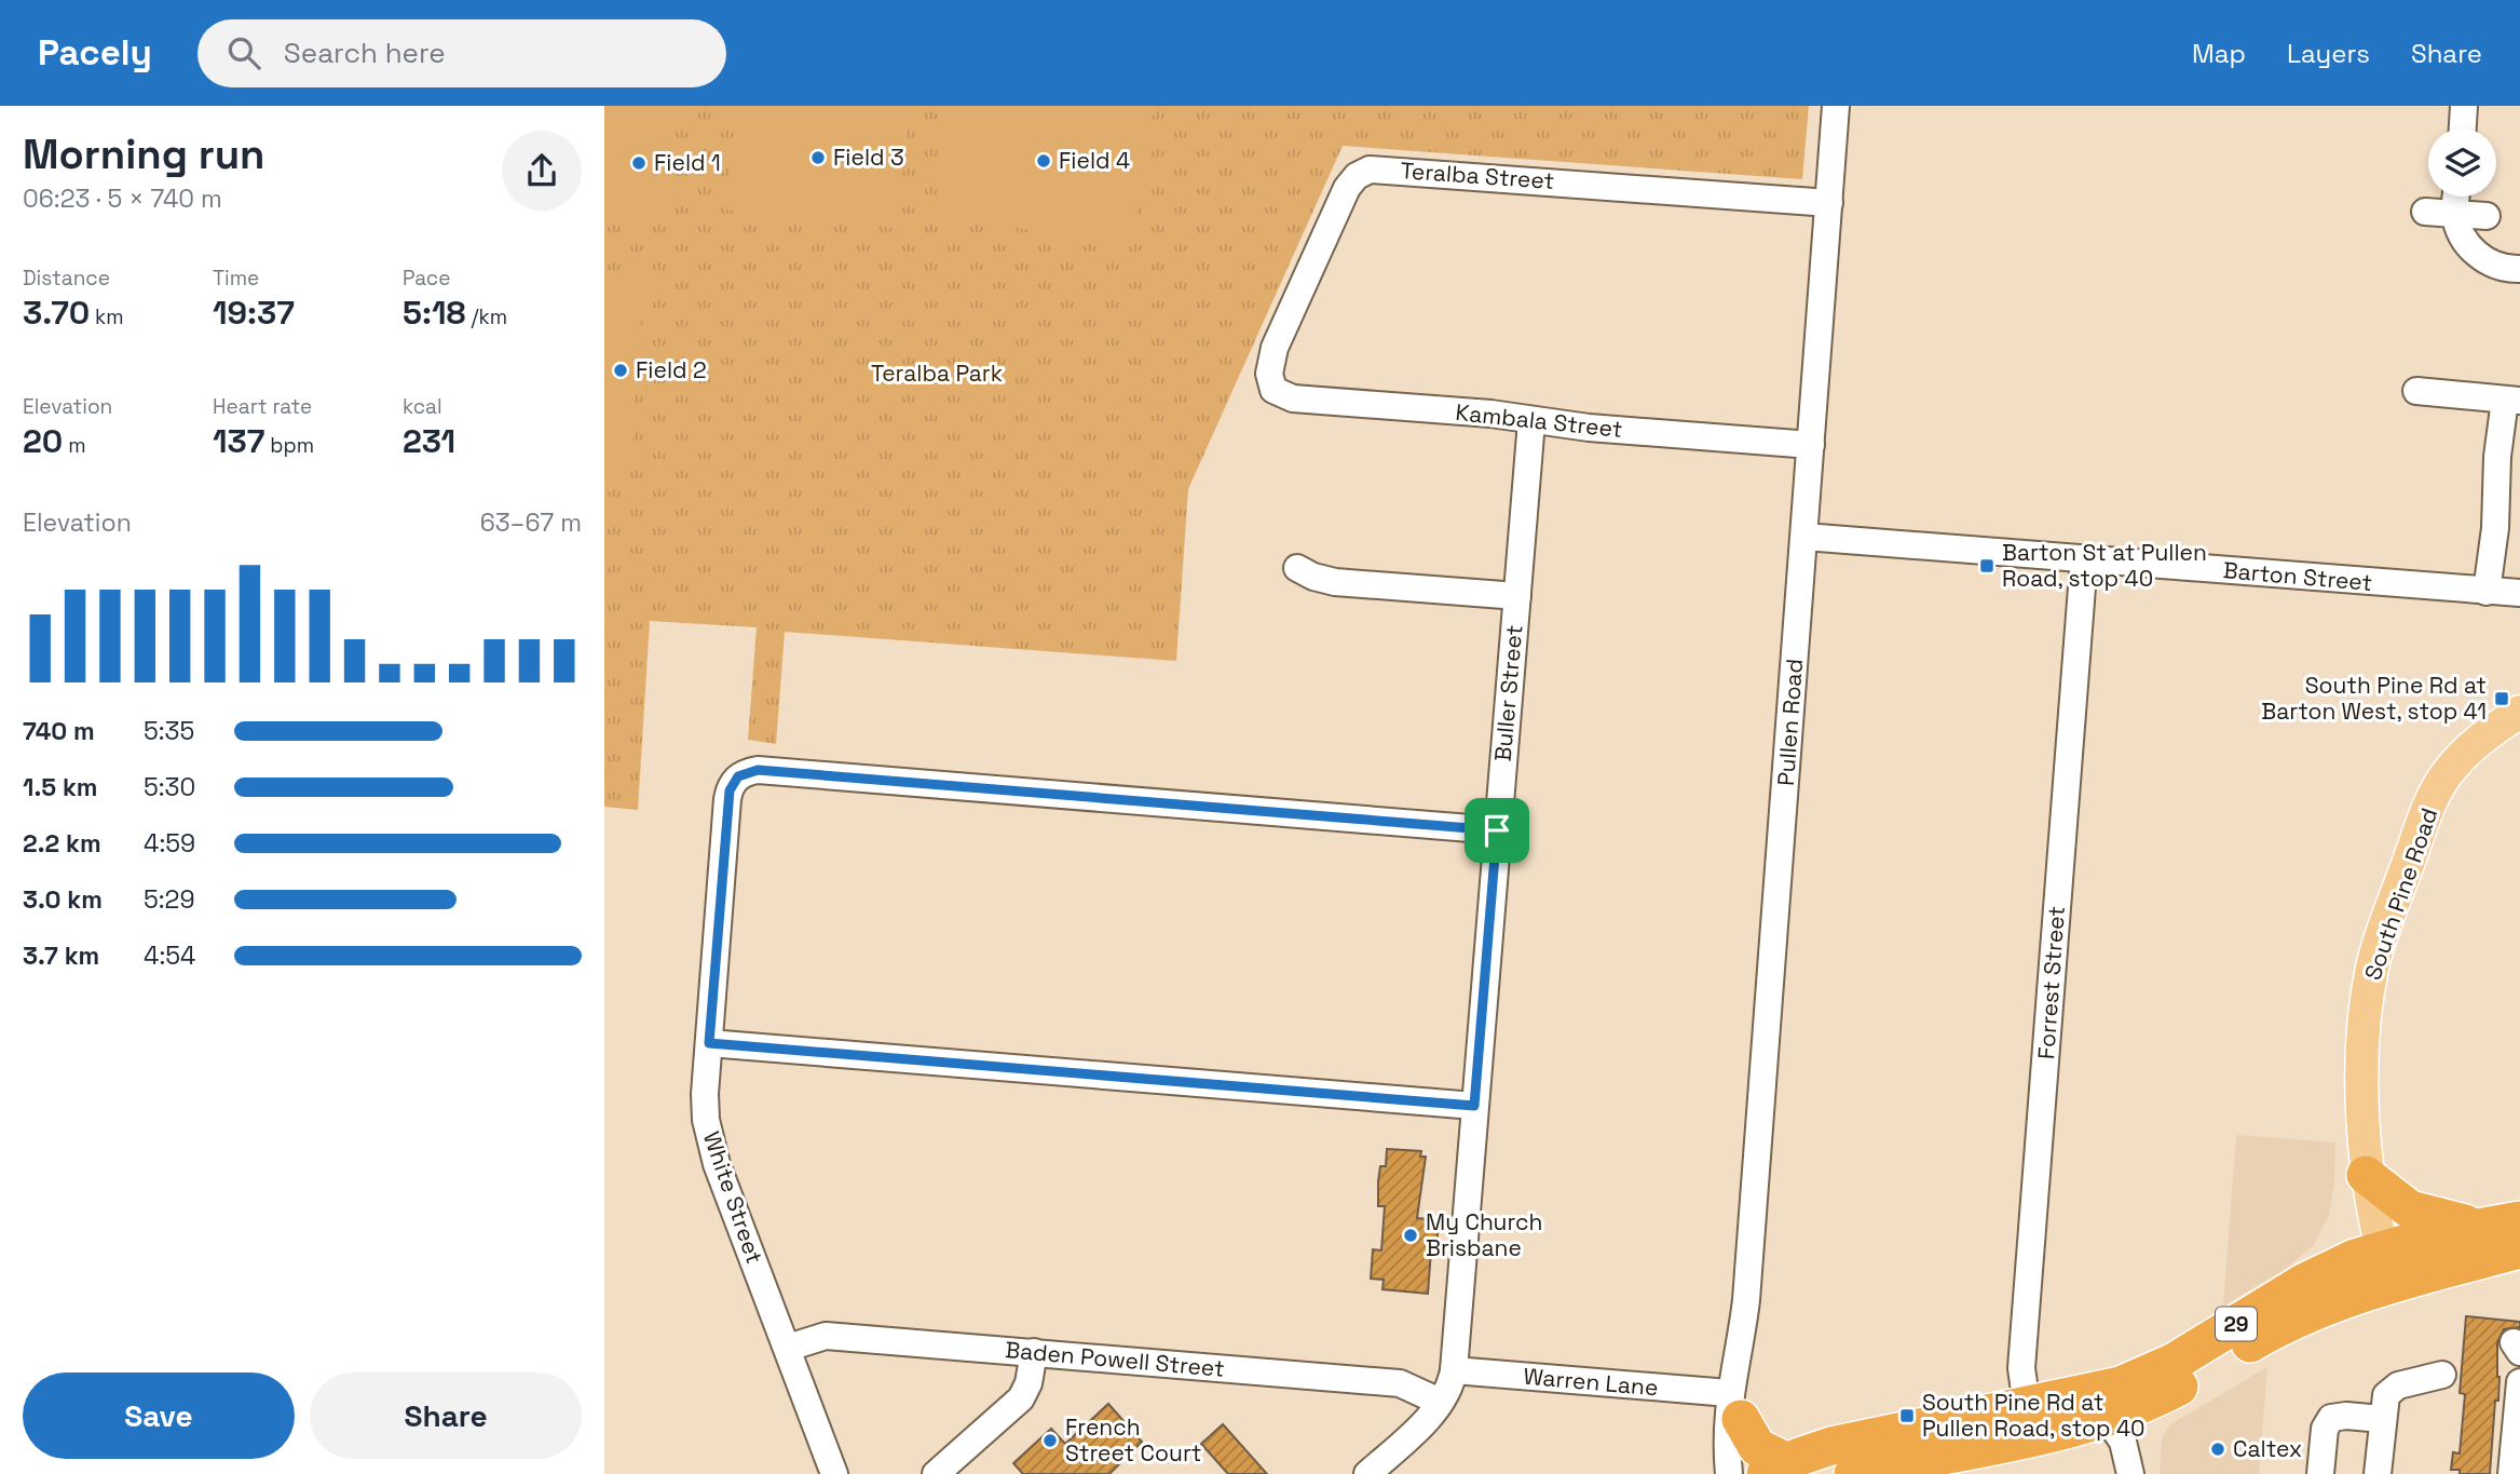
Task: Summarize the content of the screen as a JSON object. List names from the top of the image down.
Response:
{
  "streets": {
    "highway": ["29"],
    "main road": ["South Pine Road"],
    "street": [
      "Teralba Street",
      "Kambala Street",
      "Barton Street",
      "Buller Street",
      "Pullen Road",
      "Forrest Street",
      "White Street",
      "Baden Powell Street",
      "Warren Lane"
    ]
  },
  "crossings": [
    ["Teralba Street", "Kambala Street"],
    ["Teralba Street", "Pullen Road"],
    ["Kambala Street", "Buller Street"],
    ["Kambala Street", "Pullen Road"],
    ["Barton Street", "Pullen Road"],
    ["Barton Street", "Forrest Street"],
    ["Buller Street", "White Street"],
    ["Buller Street", "Baden Powell Street"],
    ["Buller Street", "Warren Lane"],
    ["Pullen Road", "Warren Lane"],
    ["South Pine Road", "29"],
    ["Forrest Street", "29"],
    ["White Street", "Baden Powell Street"]
  ],
  "parks": ["Teralba Park"],
  "places": {
    "other": [
      "Field 3",
      "Field 4",
      "Field 1",
      "Field 2",
      "My Church Brisbane",
      "French Street Court",
      "Caltex"
    ],
    "transit": ["Barton St at Pullen Road, stop 40", "South Pine Rd at Barton West, stop 41", "South Pine Rd at Pullen Road, stop 40"]
  },
  "page": {
    "header": "Pacely",
    "search": "Search here",
    "nav": ["Map", "Layers", "Share"],
    "heading": ["Morning run", "06:23 · 5 × 740 m"],
    "stats": [
      ["Distance", "3.70 km"],
      ["Time", "19:37"],
      ["Pace", "5:18 /km"],
      ["Elevation", "20 m"],
      ["Heart rate", "137 bpm"],
      ["kcal", "231"]
    ],
    "chart": ["Elevation", "63–67 m"],
    "list": [
      {
        "name": "740 m",
        "note": "5:35"
      },
      {
        "name": "1.5 km",
        "note": "5:30"
      },
      {
        "name": "2.2 km",
        "note": "4:59"
      },
      {
        "name": "3.0 km",
        "note": "5:29"
      },
      {
        "name": "3.7 km",
        "note": "4:54"
      }
    ],
    "buttons": ["Save", "Share"]
  }
}
